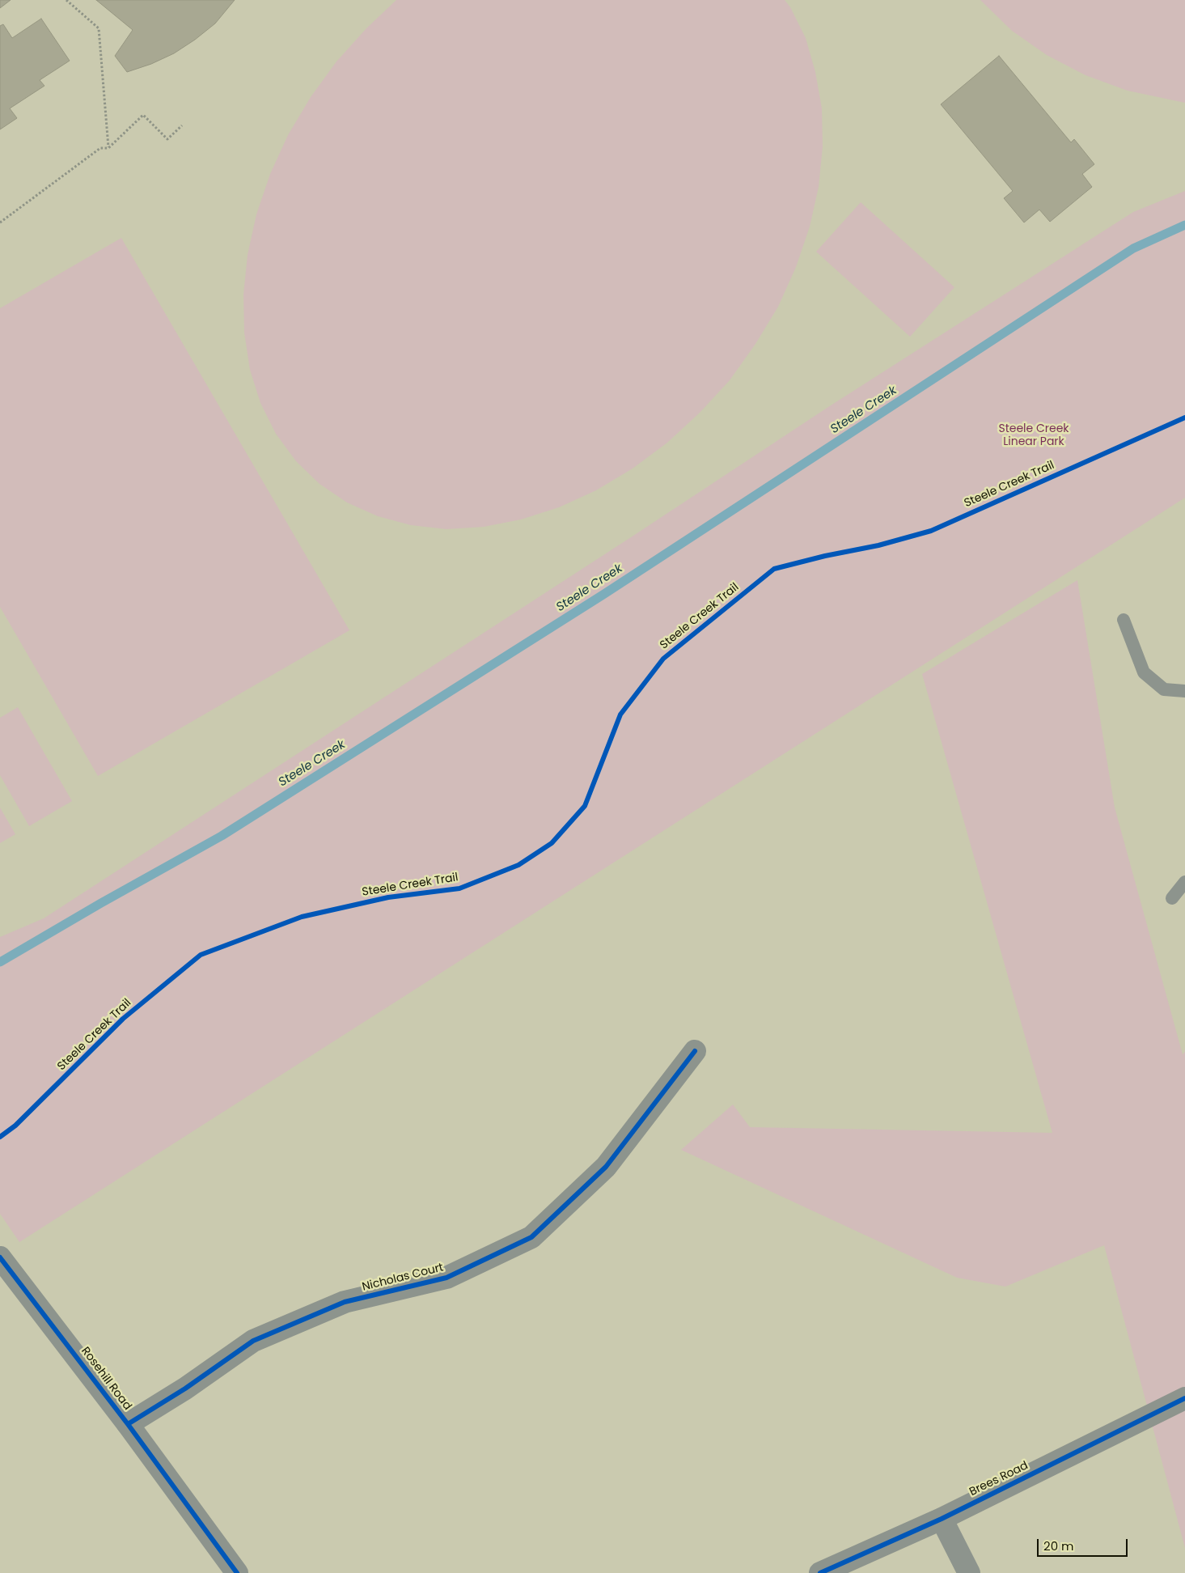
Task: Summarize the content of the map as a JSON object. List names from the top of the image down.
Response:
{
  "streets": {
    "street": ["Nicholas Court", "Rosehill Road", "Brees Road"],
    "cycle path": ["Steele Creek Trail"]
  },
  "crossings": [
    ["Nicholas Court", "Rosehill Road"]
  ],
  "water": ["Steele Creek"],
  "parks": ["Steele Creek Linear Park"],
  "scale_bar": "20 m"
}
